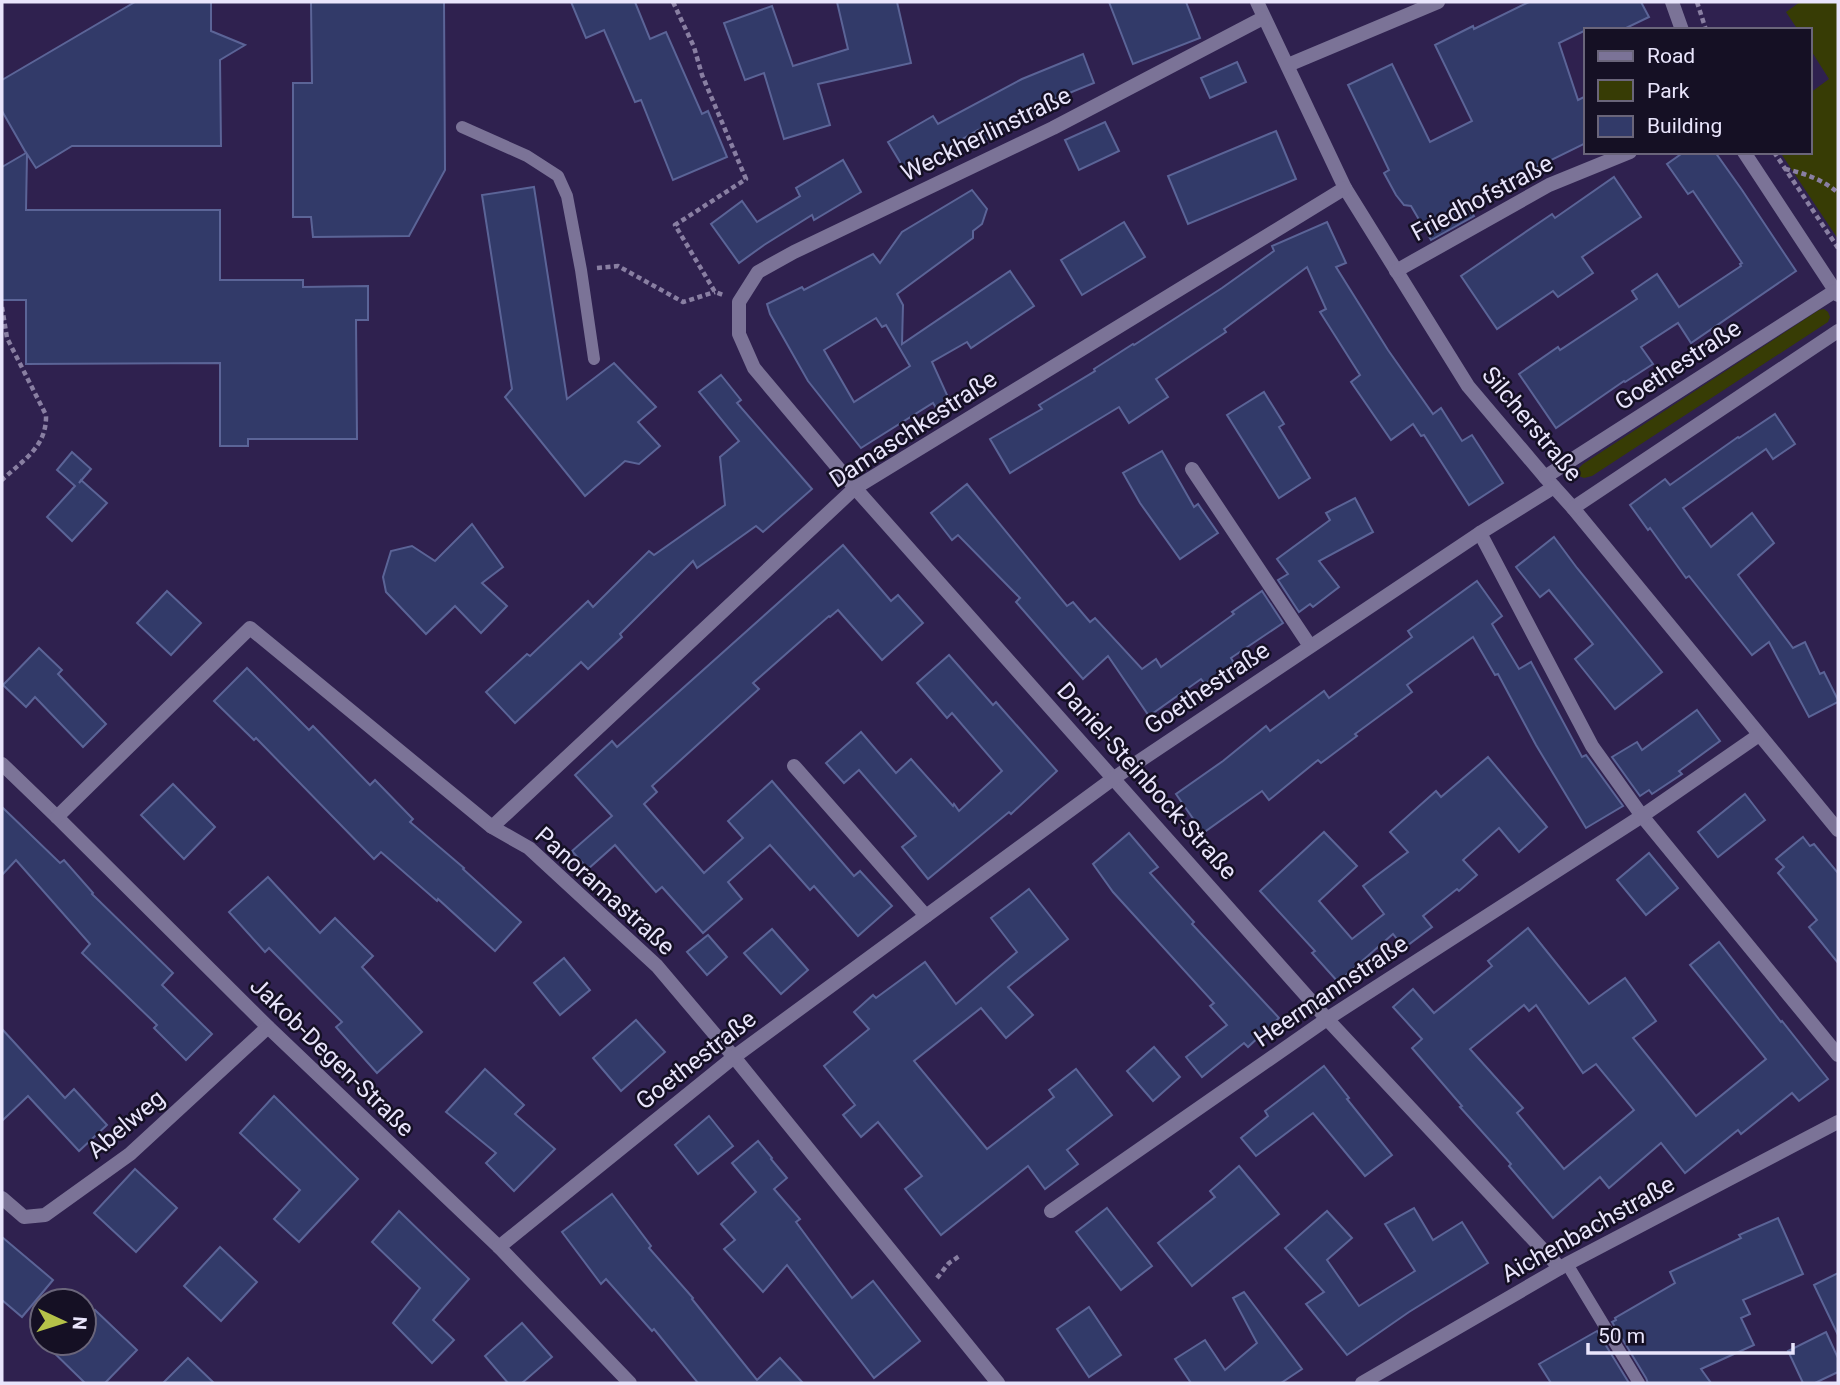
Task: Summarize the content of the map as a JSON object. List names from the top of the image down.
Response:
{
  "streets": {
    "street": [
      "Weckherlinstraße",
      "Friedhofstraße",
      "Goethestraße",
      "Silcherstraße",
      "Damaschkestraße",
      "Daniel-Steinbock-Straße",
      "Panoramastraße",
      "Heermannstraße",
      "Jakob-Degen-Straße",
      "Abelweg",
      "Aichenbachstraße"
    ]
  },
  "crossings": [
    ["Weckherlinstraße", "Silcherstraße"],
    ["Weckherlinstraße", "Daniel-Steinbock-Straße"],
    ["Friedhofstraße", "Silcherstraße"],
    ["Goethestraße", "Silcherstraße"],
    ["Goethestraße", "Daniel-Steinbock-Straße"],
    ["Goethestraße", "Panoramastraße"],
    ["Goethestraße", "Jakob-Degen-Straße"],
    ["Silcherstraße", "Damaschkestraße"],
    ["Silcherstraße", "Heermannstraße"],
    ["Damaschkestraße", "Daniel-Steinbock-Straße"],
    ["Damaschkestraße", "Panoramastraße"],
    ["Daniel-Steinbock-Straße", "Heermannstraße"],
    ["Daniel-Steinbock-Straße", "Aichenbachstraße"],
    ["Panoramastraße", "Jakob-Degen-Straße"],
    ["Jakob-Degen-Straße", "Abelweg"]
  ],
  "legend": ["Road", "Park", "Building"],
  "scale_bar": "50 m",
  "north": "right"
}
